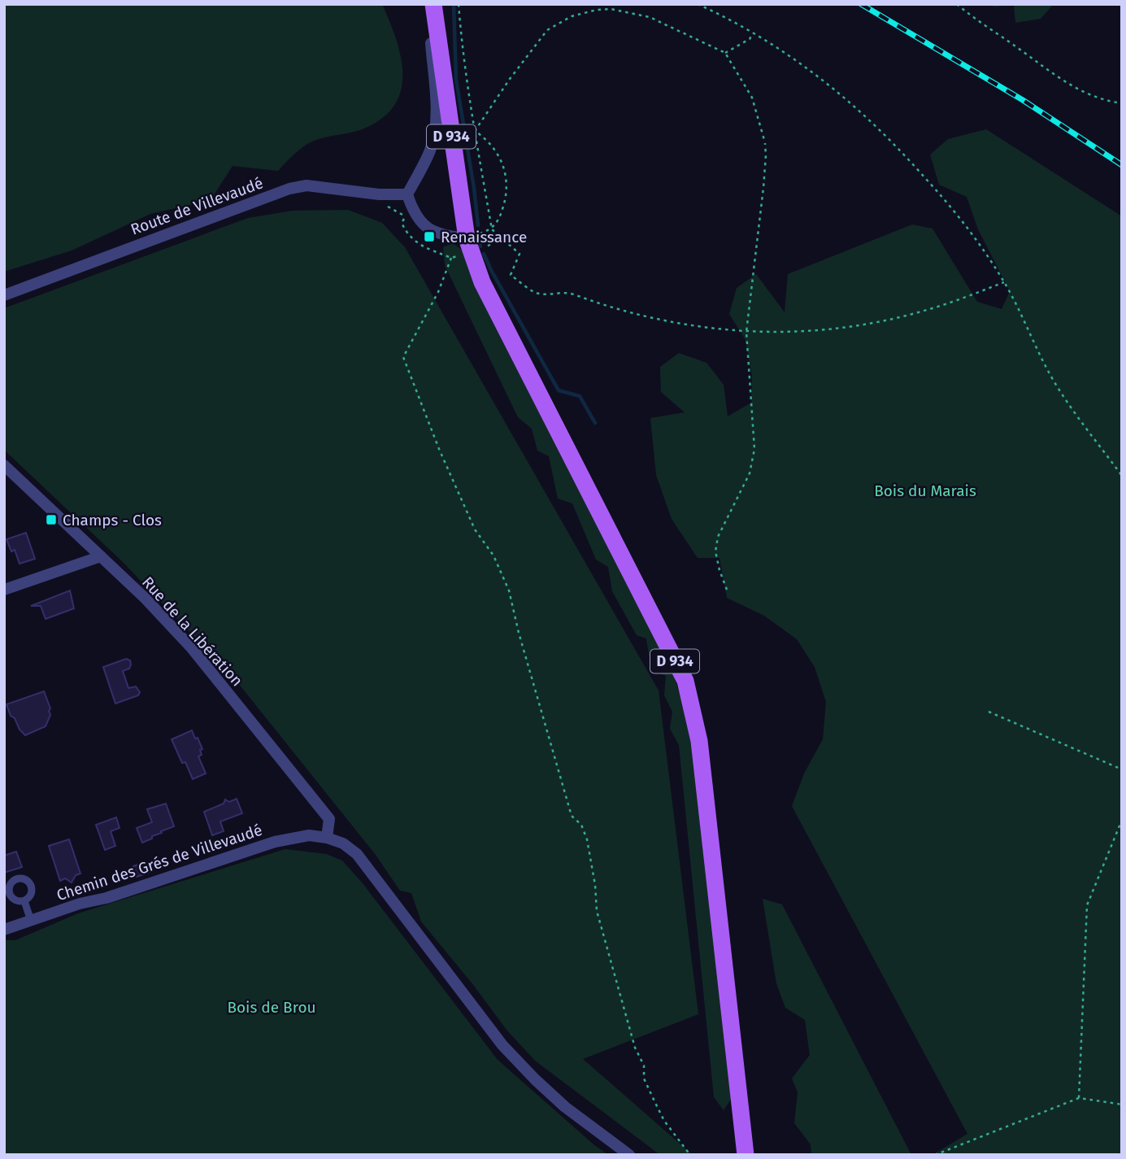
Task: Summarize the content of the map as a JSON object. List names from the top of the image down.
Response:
{
  "streets": {
    "main road": ["D 934"],
    "street": ["Route de Villevaudé", "Rue de la Libération", "Chemin des Grés de Villevaudé"]
  },
  "crossings": [
    ["Rue de la Libération", "Chemin des Grés de Villevaudé"]
  ],
  "parks": ["Bois du Marais", "Bois de Brou"],
  "places": {
    "transit": ["Renaissance", "Champs - Clos"]
  }
}
